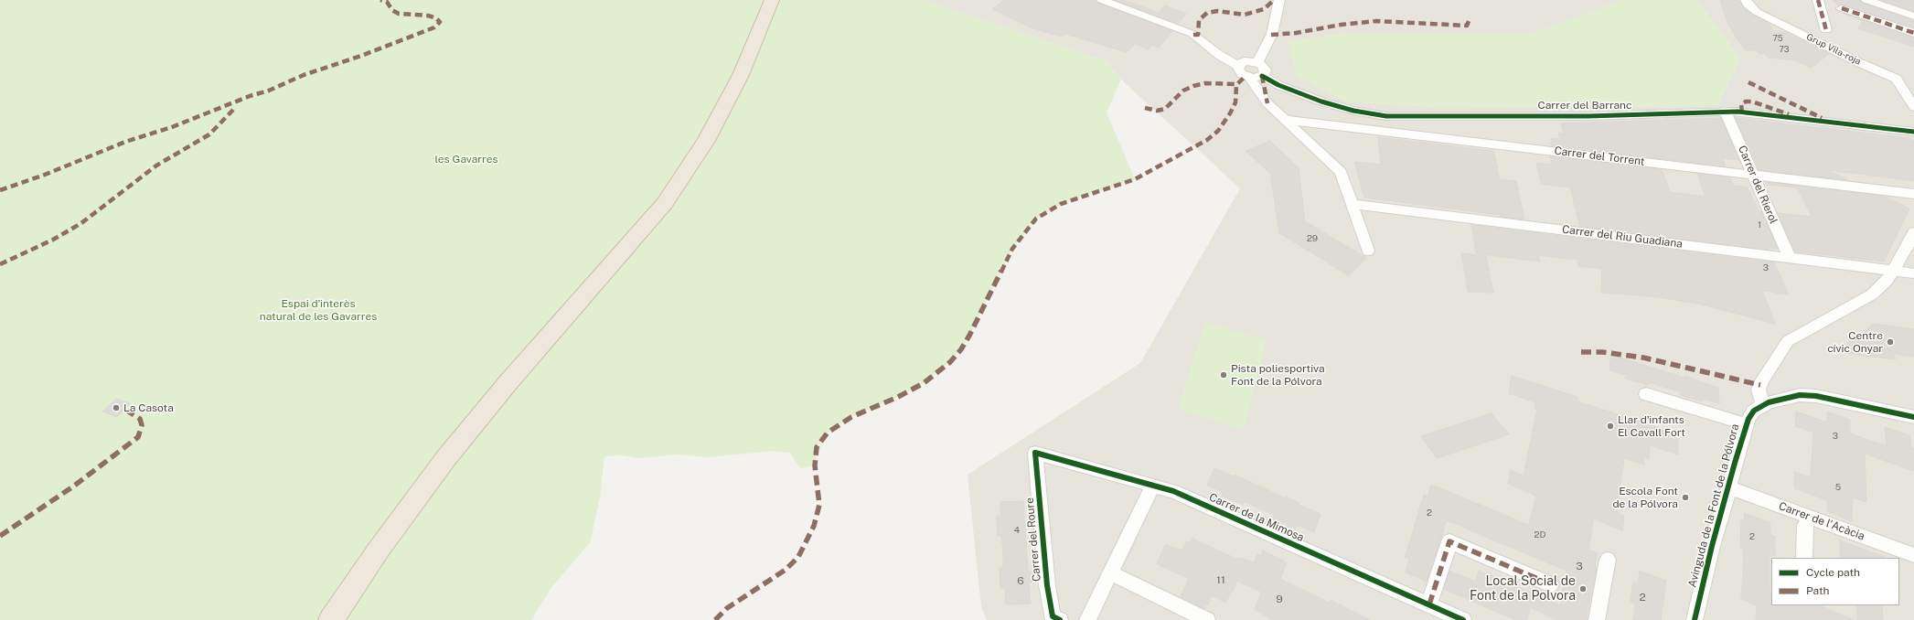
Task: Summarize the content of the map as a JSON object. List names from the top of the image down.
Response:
{
  "streets": {
    "street": [
      "Grup Vila-roja",
      "Carrer del Barranc",
      "Carrer del Torrent",
      "Carrer del Rierol",
      "Carrer del Riu Guadiana",
      "Avinguda de la Font de la Pólvora",
      "Carrer de la Mimosa",
      "Carrer de l'Acàcia",
      "Carrer del Roure"
    ]
  },
  "crossings": [
    ["Carrer del Barranc", "Carrer del Rierol"],
    ["Carrer del Torrent", "Carrer del Rierol"],
    ["Carrer del Rierol", "Carrer del Riu Guadiana"],
    ["Avinguda de la Font de la Pólvora", "Carrer de l'Acàcia"],
    ["Carrer de la Mimosa", "Carrer del Roure"]
  ],
  "parks": ["les Gavarres", "Espai d'interès natural de les Gavarres"],
  "places": [
    "Centre cívic Onyar",
    "Pista poliesportiva Font de la Pólvora",
    "La Casota",
    "Llar d'infants El Cavall Fort",
    "Escola Font de la Pólvora",
    "Local Social de Font de la Polvora"
  ],
  "house_numbers": [
    "75",
    "73",
    "1",
    "29",
    "3",
    "3",
    "5",
    "2",
    "4",
    "2D",
    "2",
    "3",
    "11",
    "6",
    "2",
    "9"
  ],
  "legend": ["Cycle path", "Path"]
}
